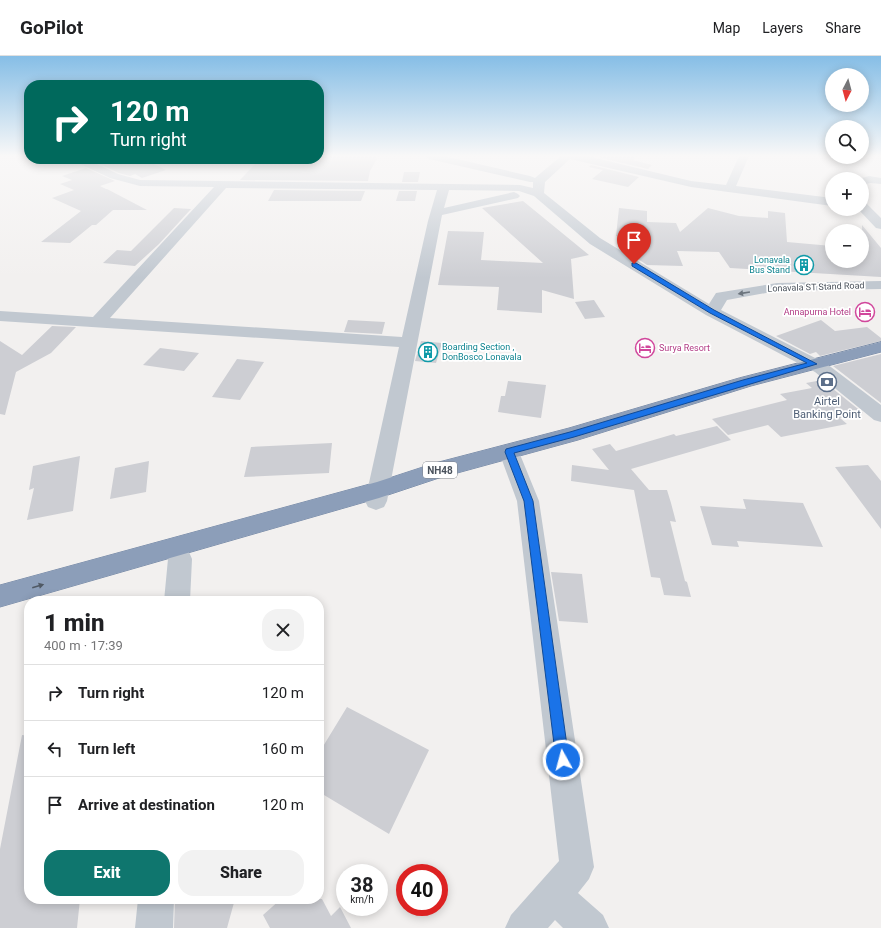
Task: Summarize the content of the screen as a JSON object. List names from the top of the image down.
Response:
{
  "streets": {
    "highway": ["NH48"],
    "street": ["Lonavala ST Stand Road"]
  },
  "one_way": ["Lonavala ST Stand Road"],
  "places": {
    "building": ["Lonavala Bus Stand", "Boarding Section , DonBosco Lonavala"],
    "hotel": ["Annapurna Hotel", "Surya Resort"],
    "bank": ["Airtel Banking Point"]
  },
  "north": "bottom",
  "page": {
    "header": "GoPilot",
    "nav": ["Map", "Layers", "Share"],
    "map_buttons": ["+", "−"],
    "turn": ["120 m", "Turn right"],
    "heading": ["1 min", "400 m · 17:39"],
    "list": [
      {
        "name": "Turn right",
        "value": "120 m"
      },
      {
        "name": "Turn left",
        "value": "160 m"
      },
      {
        "name": "Arrive at destination",
        "value": "120 m"
      }
    ],
    "buttons": ["Exit", "Share"],
    "speed": "38 km/h",
    "limit": "40"
  }
}
